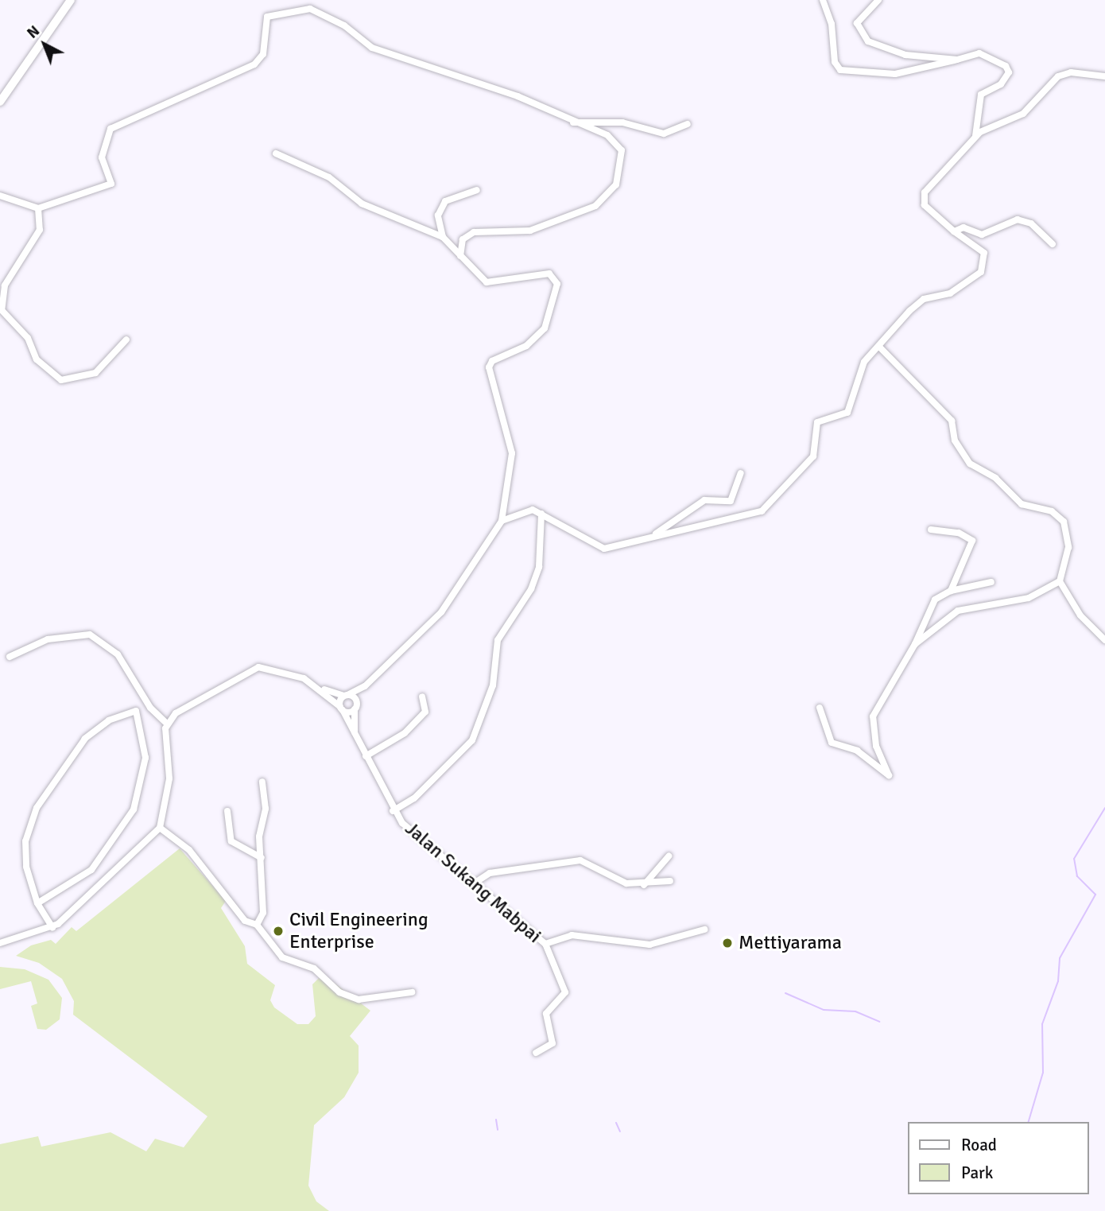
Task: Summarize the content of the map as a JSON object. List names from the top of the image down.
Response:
{
  "streets": {
    "street": ["Jalan Sukang Mabpai"]
  },
  "places": ["Civil Engineering Enterprise", "Mettiyarama"],
  "legend": ["Road", "Park"],
  "north": "top left"
}
